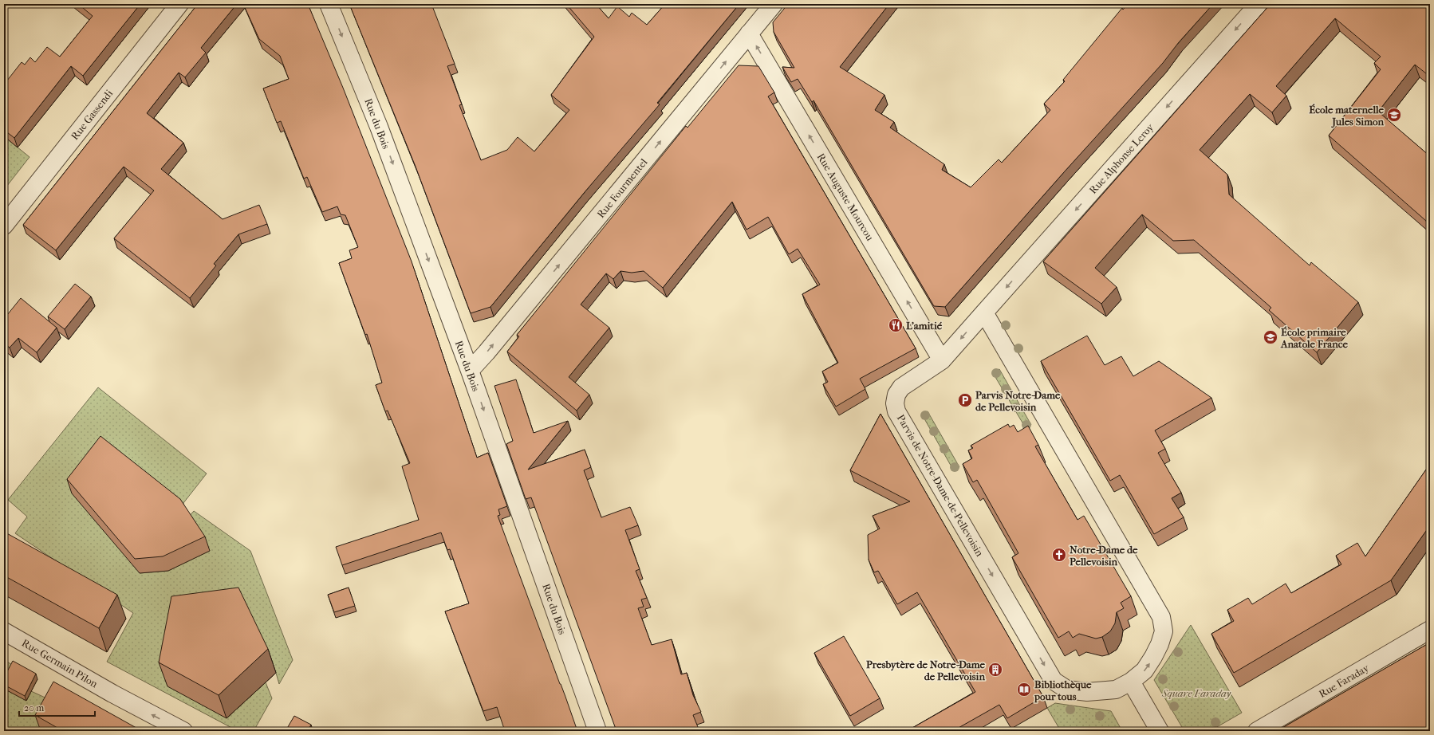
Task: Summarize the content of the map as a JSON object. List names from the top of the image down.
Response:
{
  "streets": {
    "street": [
      "Rue Gassendi",
      "Rue du Bois",
      "Rue Alphonse Leroy",
      "Rue Fourmentel",
      "Rue Auguste Mourcou",
      "Parvis de Notre-Dame-de-Pellevoisin",
      "Rue Germain Pilon",
      "Rue Faraday"
    ]
  },
  "crossings": [
    ["Rue du Bois", "Rue Fourmentel"],
    ["Rue Alphonse Leroy", "Parvis de Notre-Dame-de-Pellevoisin"],
    ["Rue Fourmentel", "Rue Auguste Mourcou"],
    ["Rue Auguste Mourcou", "Parvis de Notre-Dame-de-Pellevoisin"]
  ],
  "one_way": [
    "Rue du Bois",
    "Rue Alphonse Leroy",
    "Rue Fourmentel",
    "Rue Auguste Mourcou",
    "Rue Germain Pilon"
  ],
  "parks": ["Square Faraday"],
  "places": {
    "school or university": ["École maternelle Jules Simon", "École primaire Anatole France"],
    "restaurant": ["L'amitié"],
    "parking": ["Parvis Notre-Dame de Pellevoisin"],
    "church": ["Notre-Dame de Pellevoisin"],
    "building": ["Presbytère de Notre-Dame de Pellevoisin"],
    "library": ["Bibliothèque pour tous"]
  },
  "scale_bar": "20 m"
}
